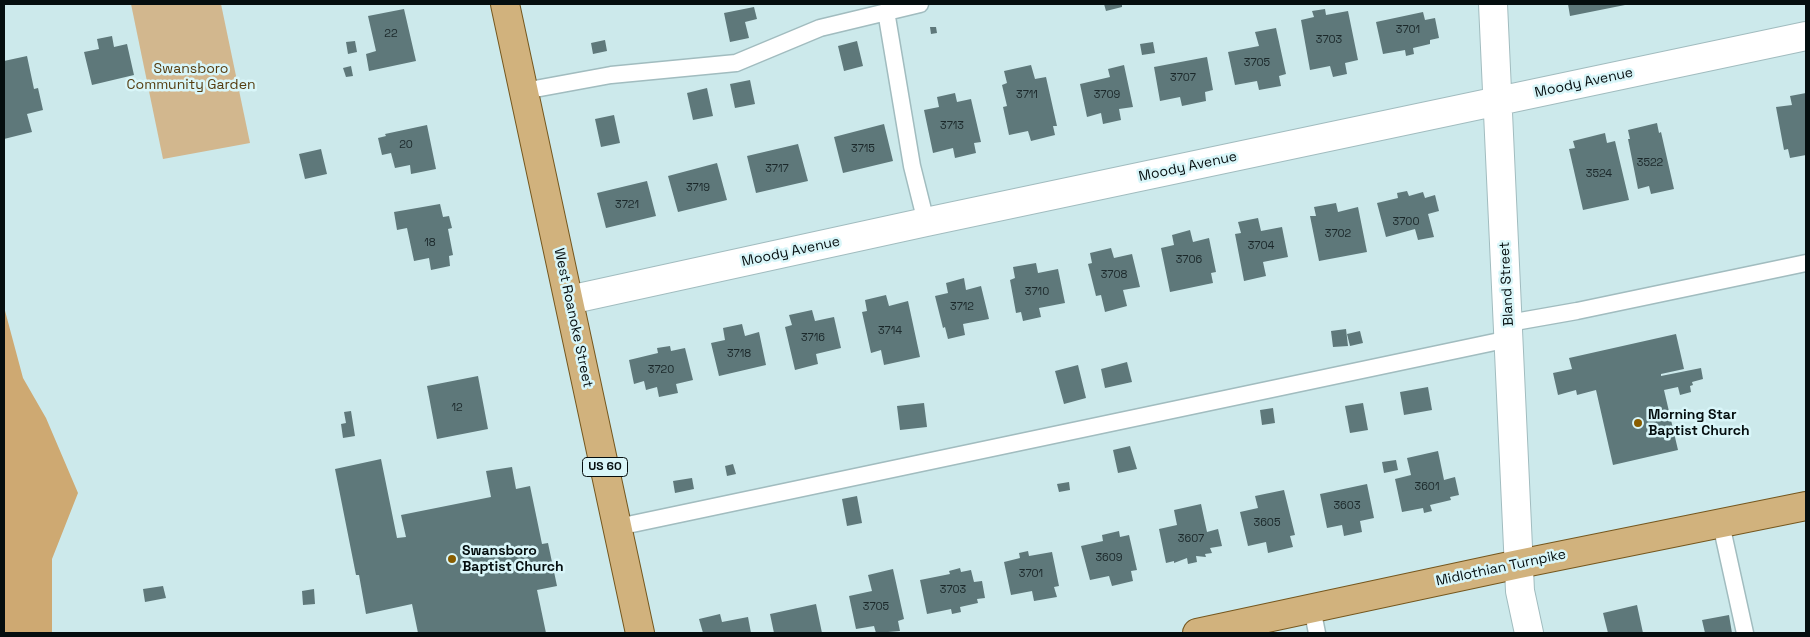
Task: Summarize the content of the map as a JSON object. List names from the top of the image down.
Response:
{
  "streets": {
    "main road": ["West Roanoke Street", "US 60", "Midlothian Turnpike"],
    "street": ["Moody Avenue", "Bland Street"]
  },
  "crossings": [
    ["Moody Avenue", "Bland Street"],
    ["Moody Avenue", "West Roanoke Street"],
    ["Bland Street", "Midlothian Turnpike"]
  ],
  "parks": ["Swansboro Community Garden"],
  "places": ["Morning Star Baptist Church", "Swansboro Baptist Church"],
  "house_numbers": [
    "3701",
    "22",
    "3703",
    "3705",
    "3707",
    "3711",
    "3709",
    "3713",
    "20",
    "3715",
    "3522",
    "3717",
    "3524",
    "3719",
    "3721",
    "3700",
    "3702",
    "18",
    "3704",
    "3706",
    "3708",
    "3710",
    "3712",
    "3714",
    "3716",
    "3718",
    "3720",
    "12",
    "3601",
    "3603",
    "3605",
    "3607",
    "3609",
    "3701",
    "3703",
    "3705"
  ]
}
